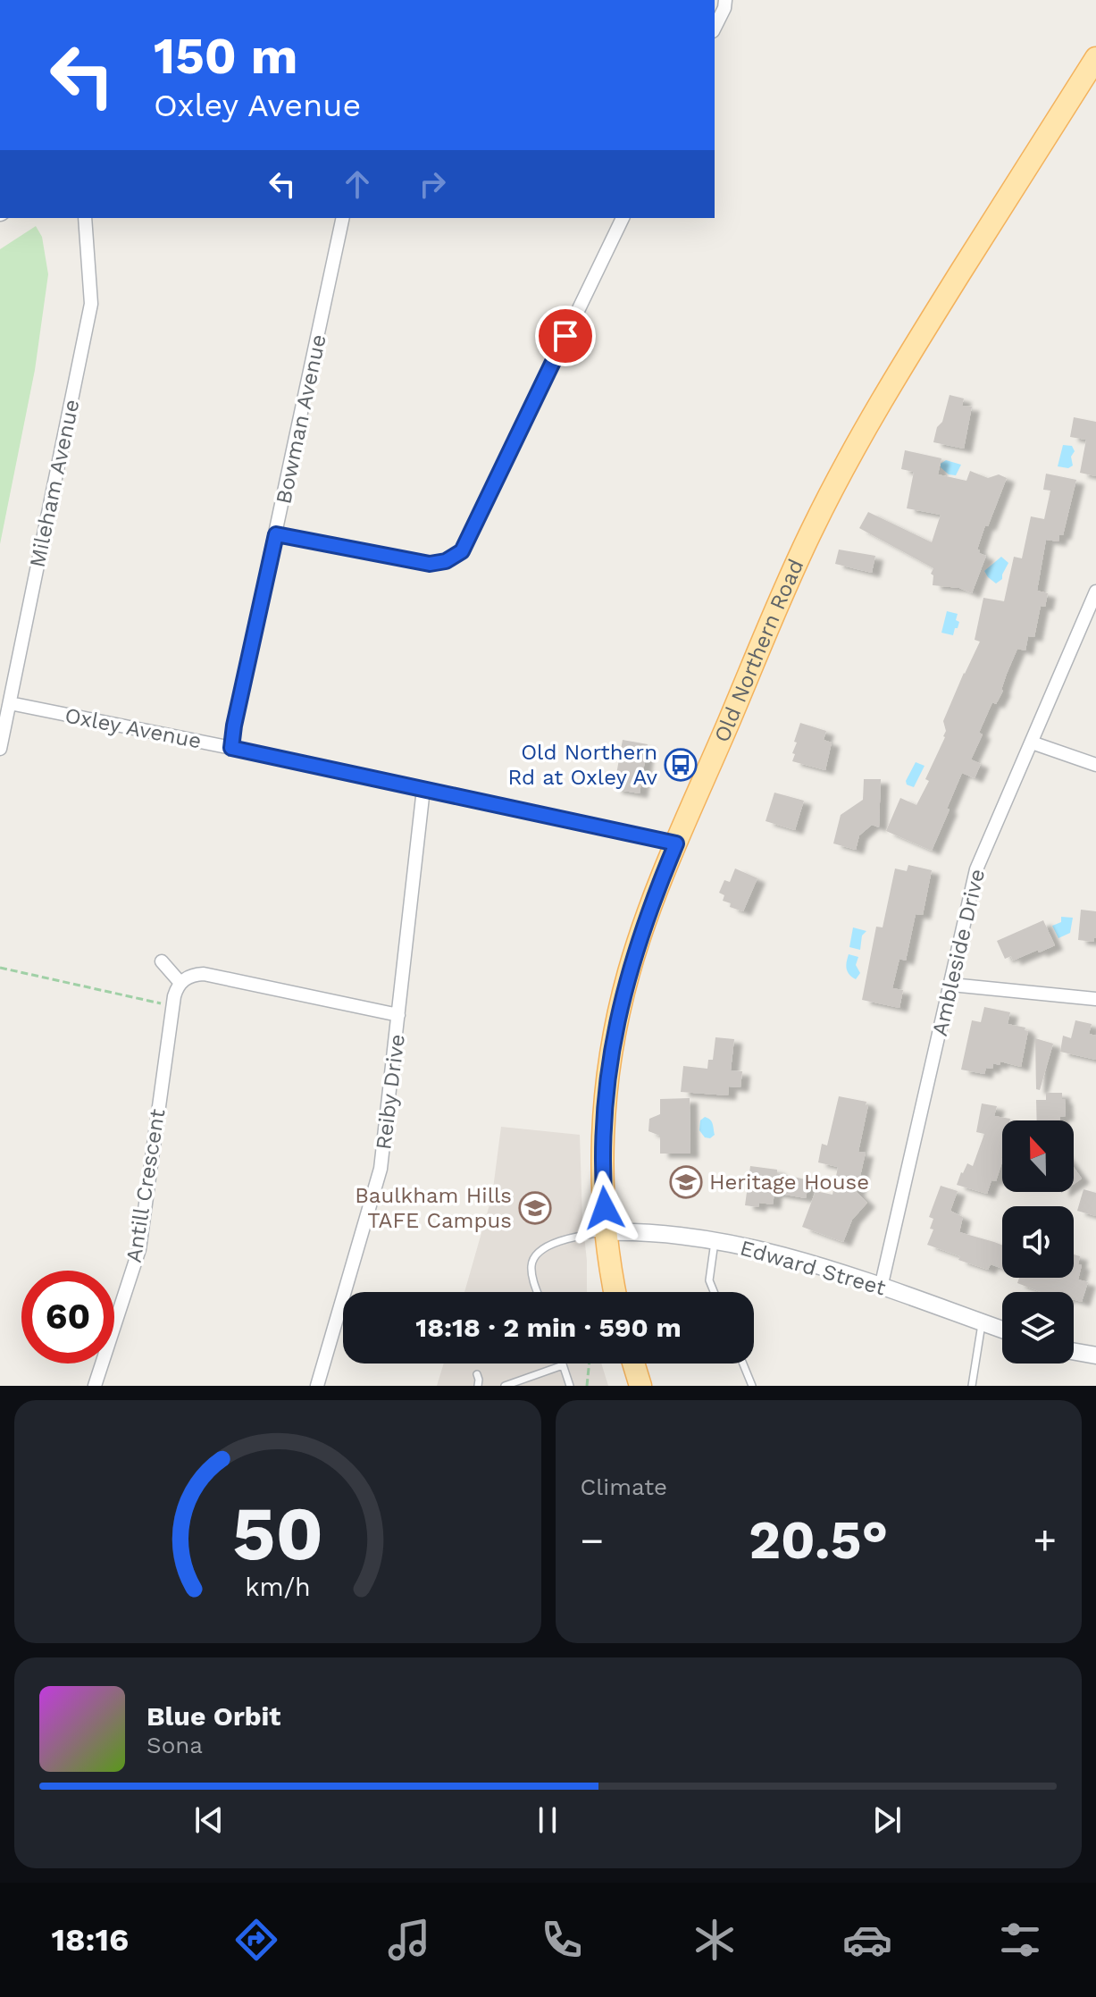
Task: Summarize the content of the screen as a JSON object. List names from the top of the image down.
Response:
{
  "streets": {
    "main road": ["Old Northern Road"],
    "street": [
      "Bowman Avenue",
      "Mileham Avenue",
      "Oxley Avenue",
      "Ambleside Drive",
      "Reiby Drive",
      "Antill Crescent",
      "Edward Street"
    ]
  },
  "crossings": [
    ["Bowman Avenue", "Oxley Avenue"],
    ["Mileham Avenue", "Oxley Avenue"],
    ["Old Northern Road", "Oxley Avenue"],
    ["Old Northern Road", "Edward Street"],
    ["Oxley Avenue", "Reiby Drive"],
    ["Ambleside Drive", "Edward Street"]
  ],
  "places": {
    "bus stop": ["Old Northern Rd at Oxley Av"],
    "school or university": ["Heritage House", "Baulkham Hills TAFE Campus"]
  },
  "north": "top",
  "page": {
    "turn": ["150 m", "Oxley Avenue"],
    "limit": "60",
    "trip": "18:18 · 2 min · 590 m",
    "tile": "Climate",
    "heat": ["−", "20.5°", "+"],
    "song": ["Blue Orbit", "Sona"],
    "tabs": "18:16",
    "gauge": ["50", "km/h"]
  }
}
